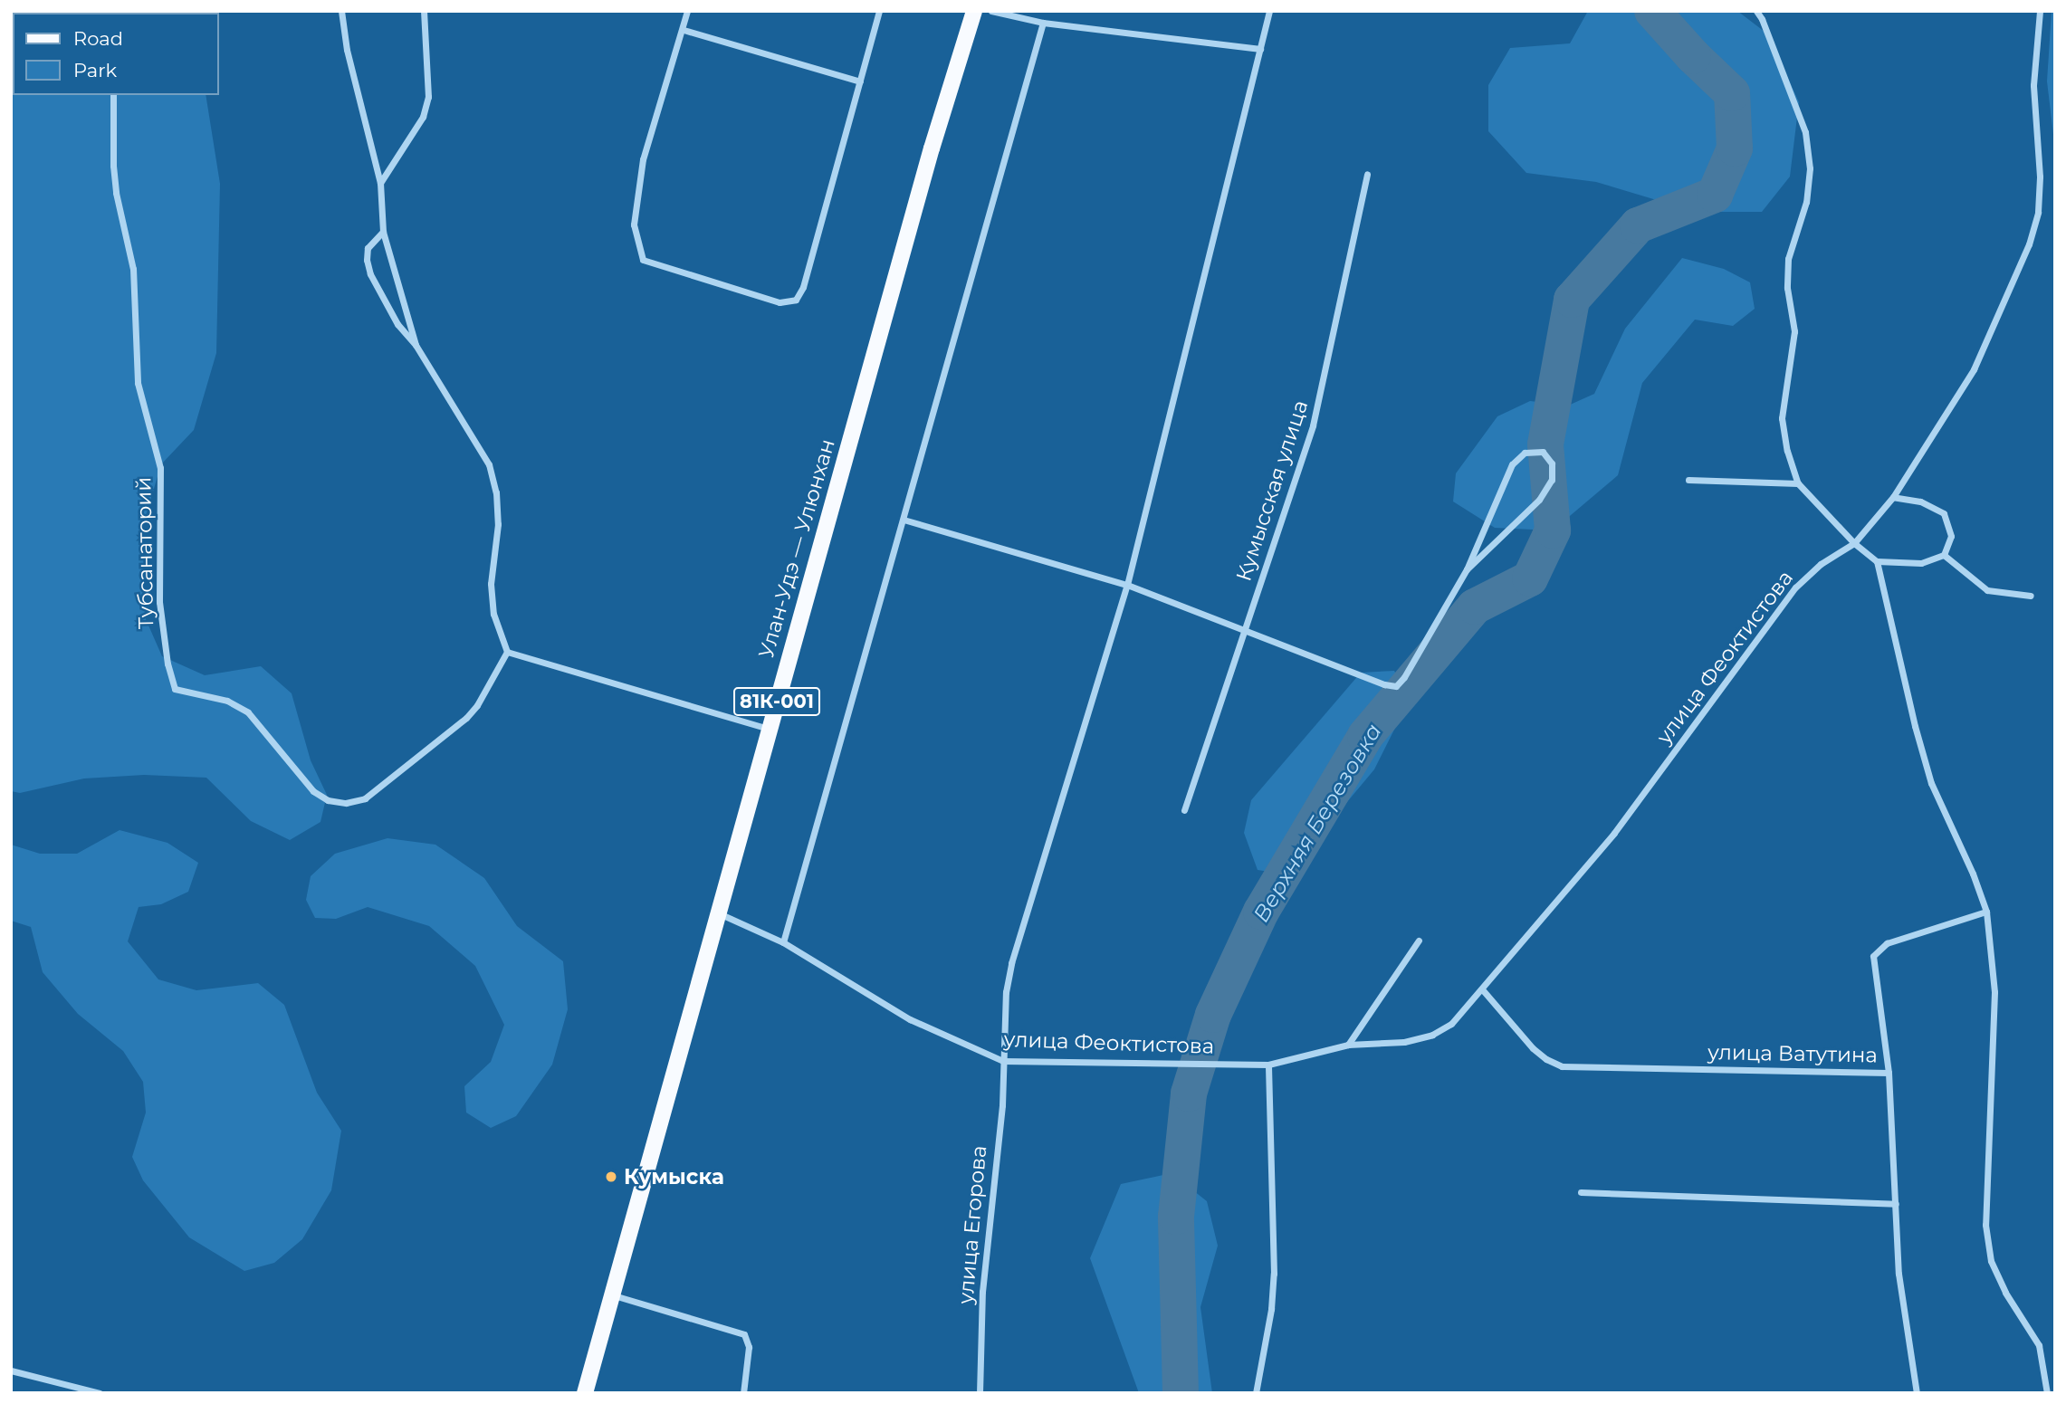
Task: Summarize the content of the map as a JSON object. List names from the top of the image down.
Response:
{
  "streets": {
    "main road": ["Улан-Удэ — Улюнхан", "81К-001"],
    "street": [
      "Кумысская улица",
      "Тубсанаторий",
      "улица Феоктистова",
      "улица Ватутина",
      "улица Егорова"
    ]
  },
  "crossings": [
    ["Улан-Удэ — Улюнхан", "улица Феоктистова"],
    ["улица Феоктистова", "улица Ватутина"],
    ["улица Феоктистова", "улица Егорова"]
  ],
  "water": ["Верхняя Березовка"],
  "places": ["Кумыска"],
  "legend": ["Road", "Park"]
}
